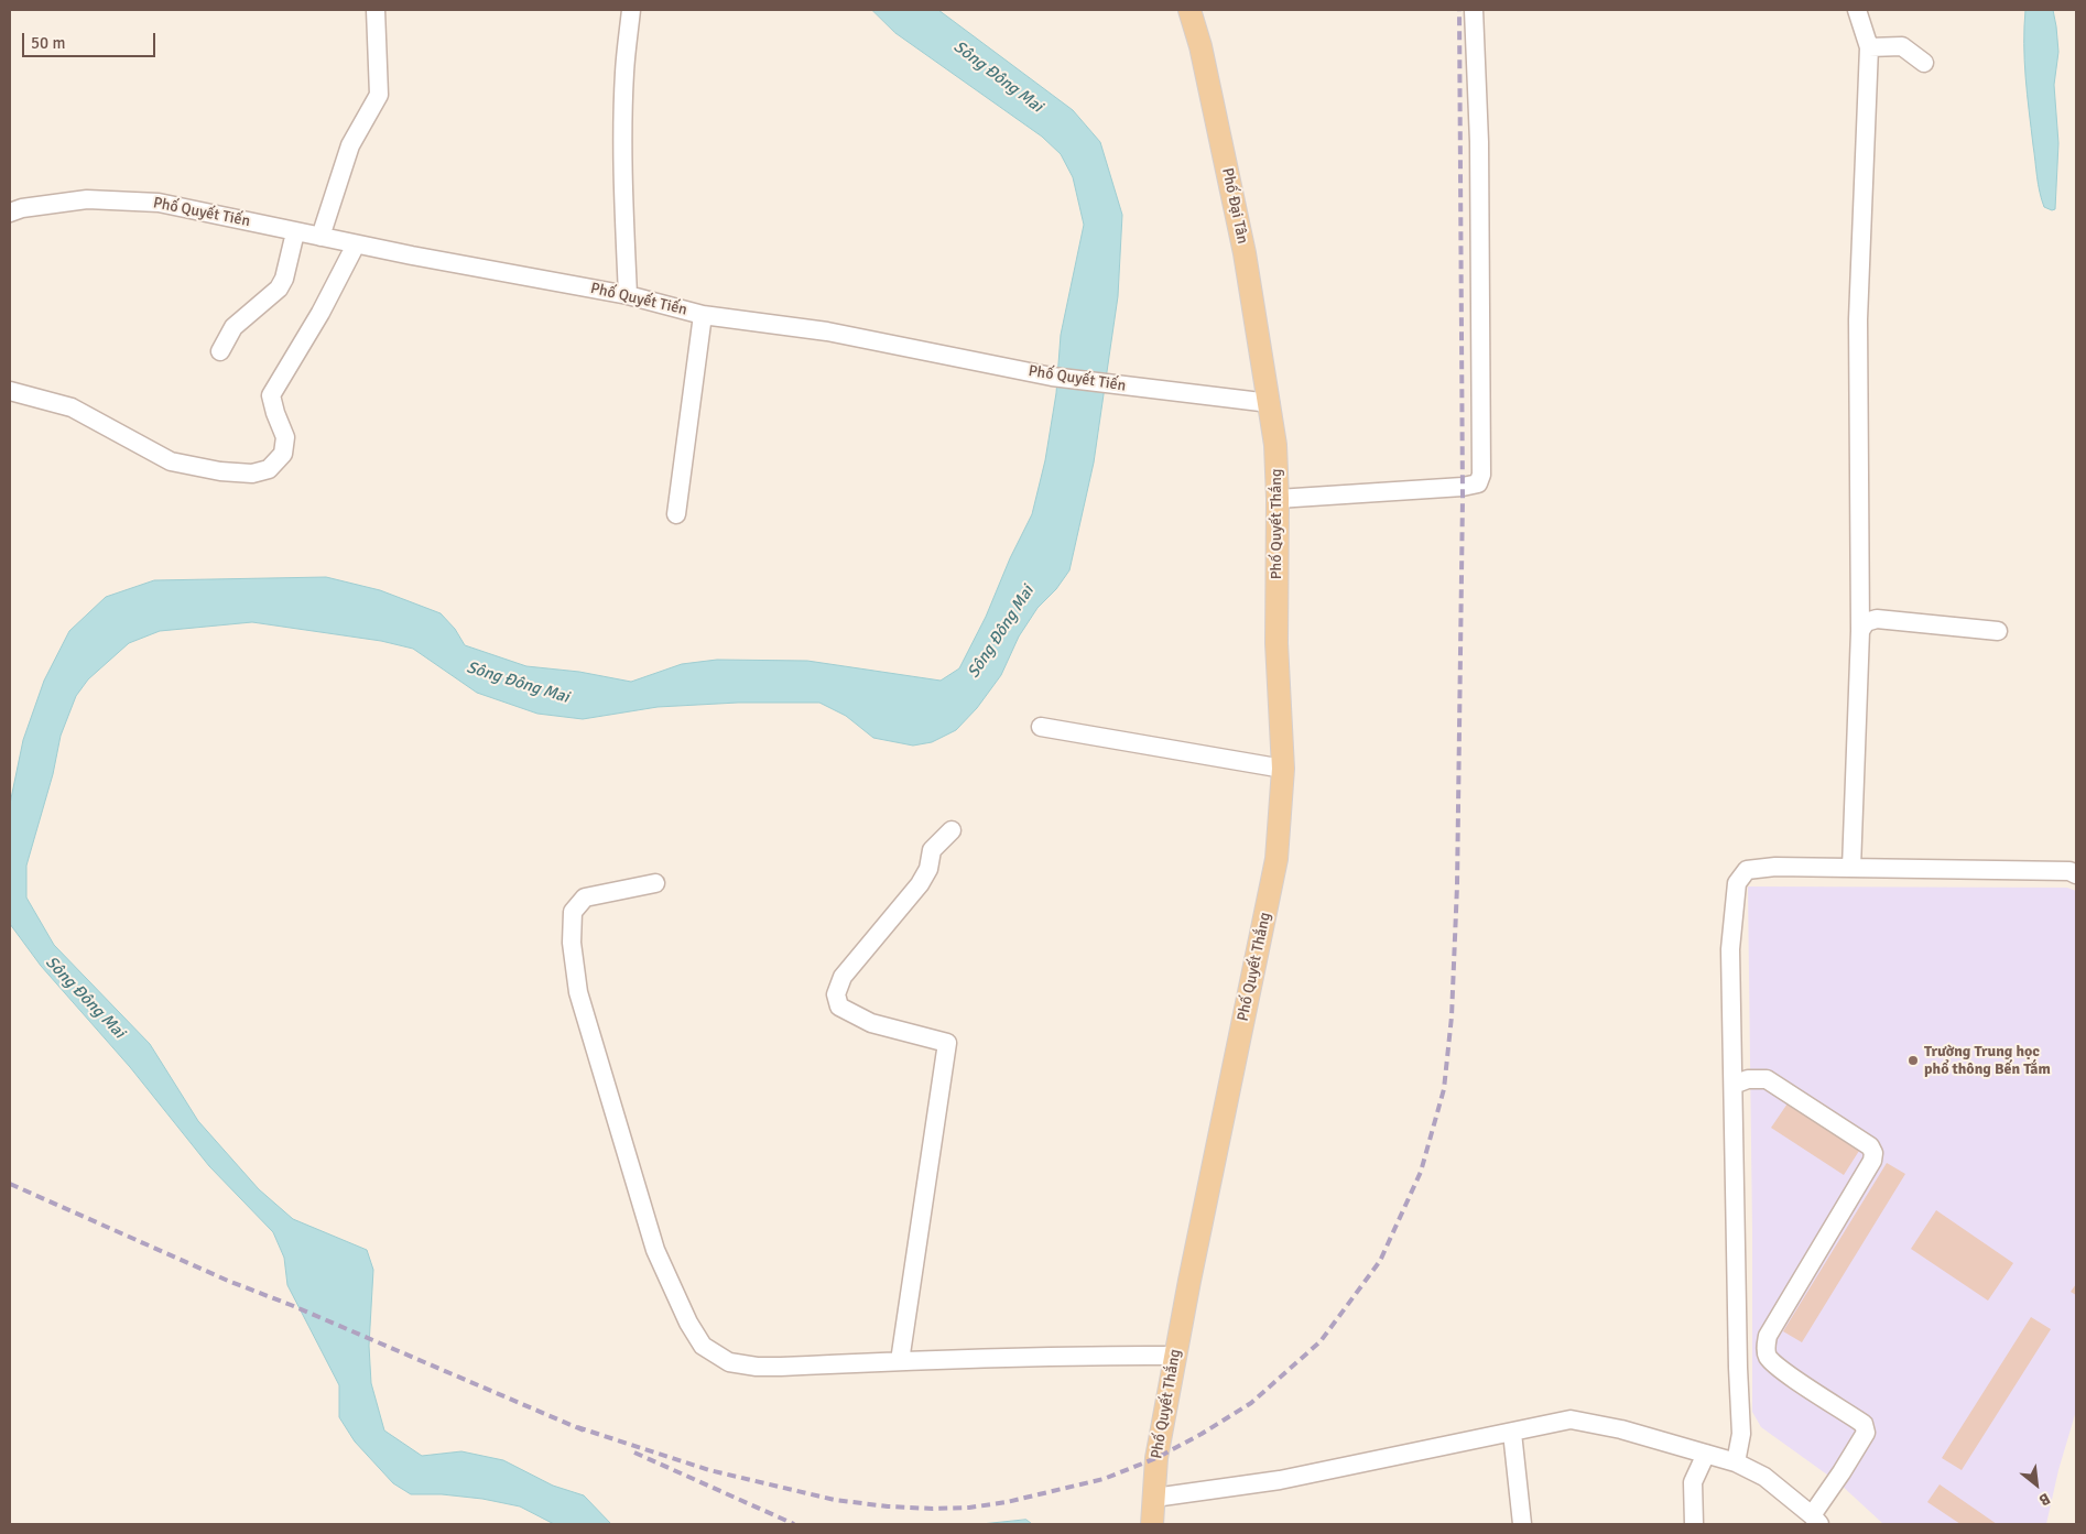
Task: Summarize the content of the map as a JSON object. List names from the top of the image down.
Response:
{
  "streets": {
    "main road": ["Phố Đại Tân", "Phố Quyết Thắng"],
    "street": ["Phố Quyết Tiến"]
  },
  "crossings": [
    ["Phố Đại Tân", "Phố Quyết Tiến"],
    ["Phố Đại Tân", "Phố Quyết Thắng"],
    ["Phố Quyết Tiến", "Phố Quyết Thắng"]
  ],
  "water": ["Sông Đông Mai"],
  "places": ["Trường Trung học phổ thông Bến Tắm"],
  "scale_bar": "50 m",
  "north": "bottom right"
}
